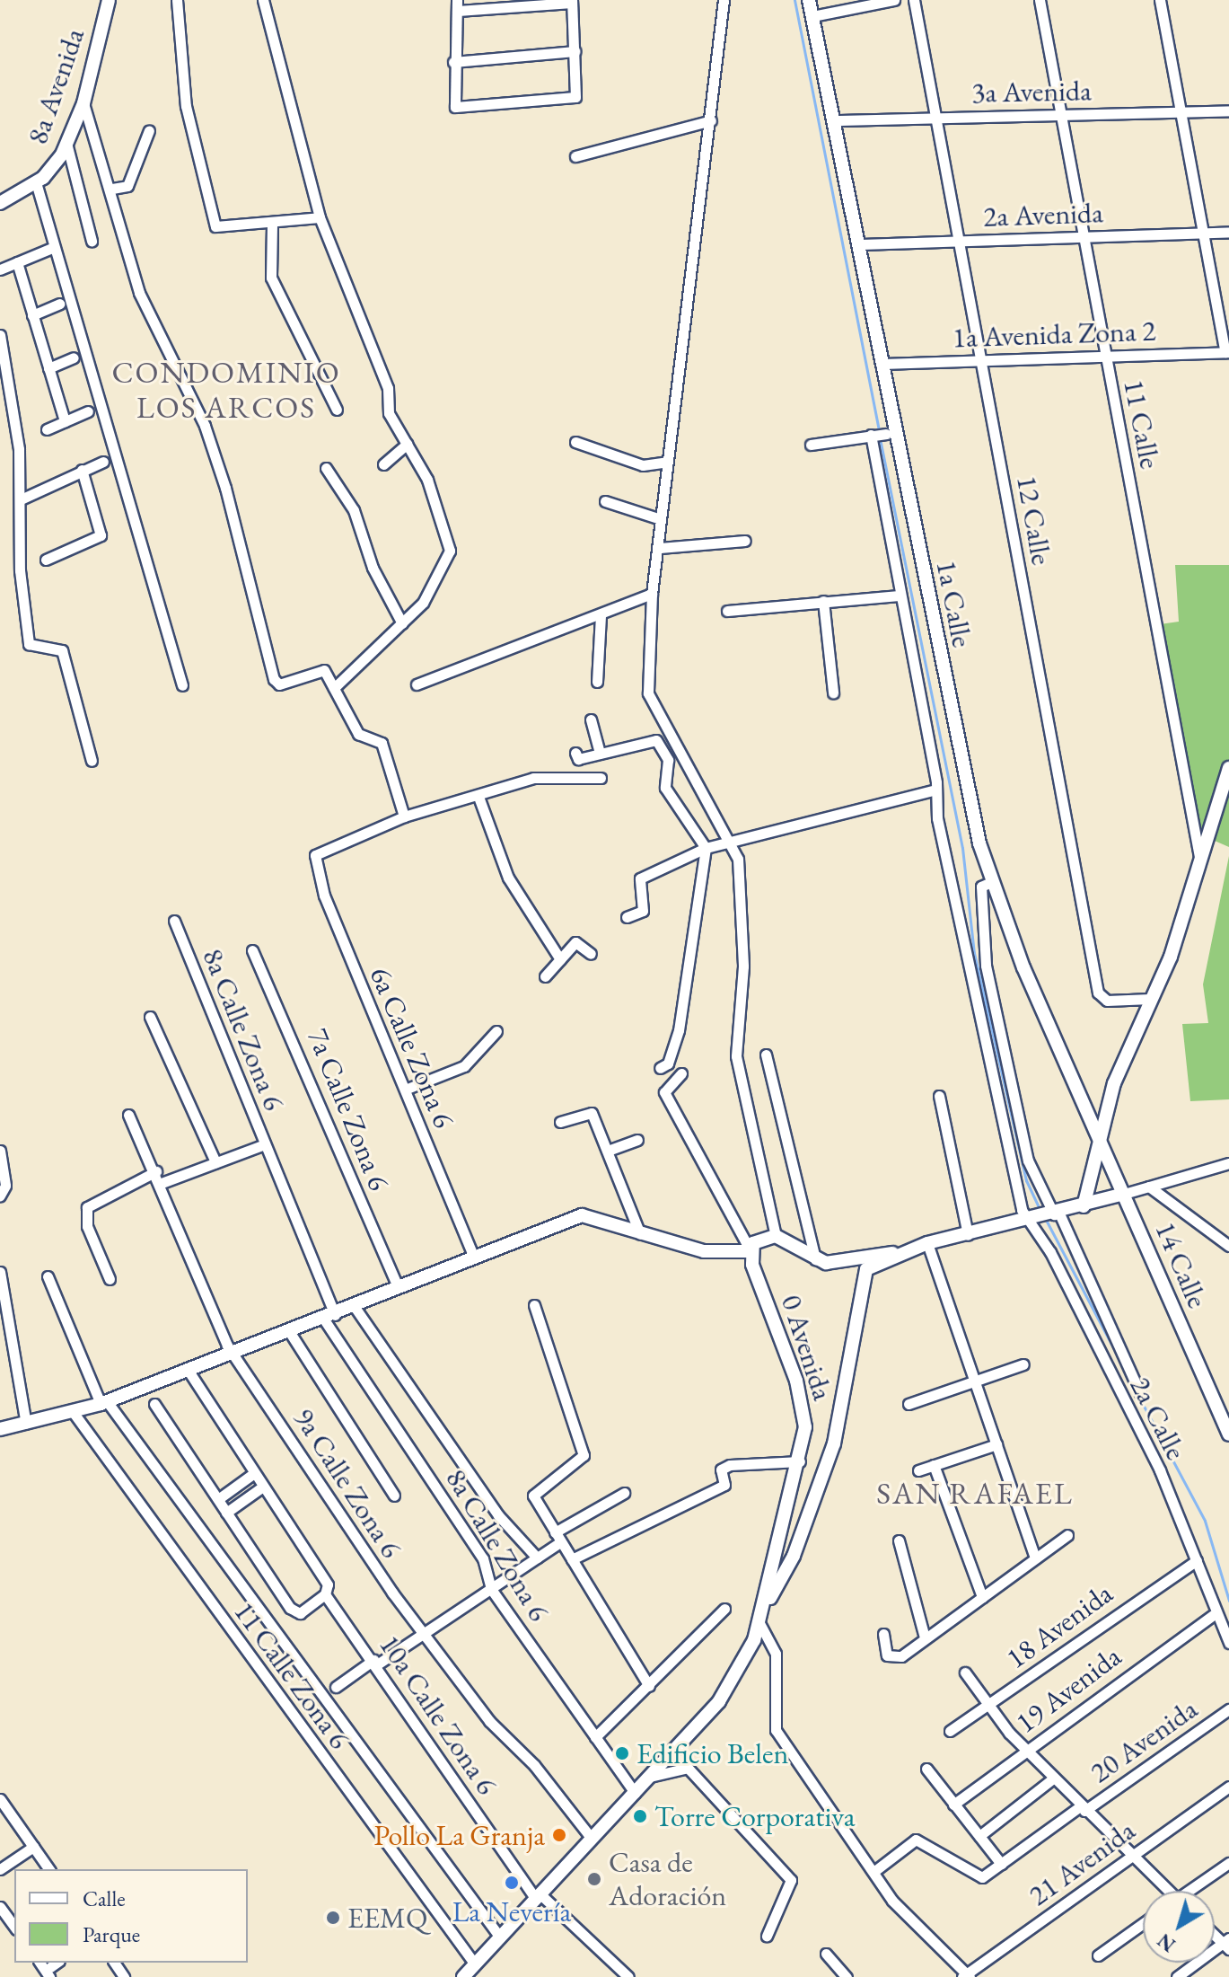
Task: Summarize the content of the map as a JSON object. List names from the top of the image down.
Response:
{
  "streets": {
    "street": [
      "8a Avenida",
      "3a Avenida",
      "2a Avenida",
      "1a Avenida Zona 2",
      "11 Calle",
      "12 Calle",
      "1a Calle",
      "8a Calle Zona 6",
      "6a Calle Zona 6",
      "7a Calle Zona 6",
      "14 Calle",
      "0 Avenida",
      "2a Calle",
      "9a Calle Zona 6",
      "18 Avenida",
      "11 Calle Zona 6",
      "19 Avenida",
      "10a Calle Zona 6",
      "20 Avenida",
      "21 Avenida"
    ]
  },
  "crossings": [
    ["3a Avenida", "11 Calle"],
    ["3a Avenida", "12 Calle"],
    ["3a Avenida", "1a Calle"],
    ["2a Avenida", "11 Calle"],
    ["2a Avenida", "12 Calle"],
    ["2a Avenida", "1a Calle"],
    ["1a Avenida Zona 2", "11 Calle"],
    ["1a Avenida Zona 2", "12 Calle"],
    ["1a Avenida Zona 2", "1a Calle"],
    ["1a Calle", "14 Calle"],
    ["1a Calle", "0 Avenida"],
    ["8a Calle Zona 6", "0 Avenida"],
    ["14 Calle", "0 Avenida"],
    ["0 Avenida", "2a Calle"],
    ["0 Avenida", "9a Calle Zona 6"],
    ["0 Avenida", "11 Calle Zona 6"],
    ["0 Avenida", "10a Calle Zona 6"],
    ["2a Calle", "18 Avenida"],
    ["2a Calle", "19 Avenida"]
  ],
  "districts": ["CONDOMINIO LOS ARCOS", "SAN RAFAEL"],
  "places": [
    "Edificio Belen",
    "Torre Corporativa",
    "Pollo La Granja",
    "Casa de Adoración",
    "La Nevería",
    "EEMQ"
  ],
  "legend": ["Calle", "Parque"],
  "north": "bottom left"
}
